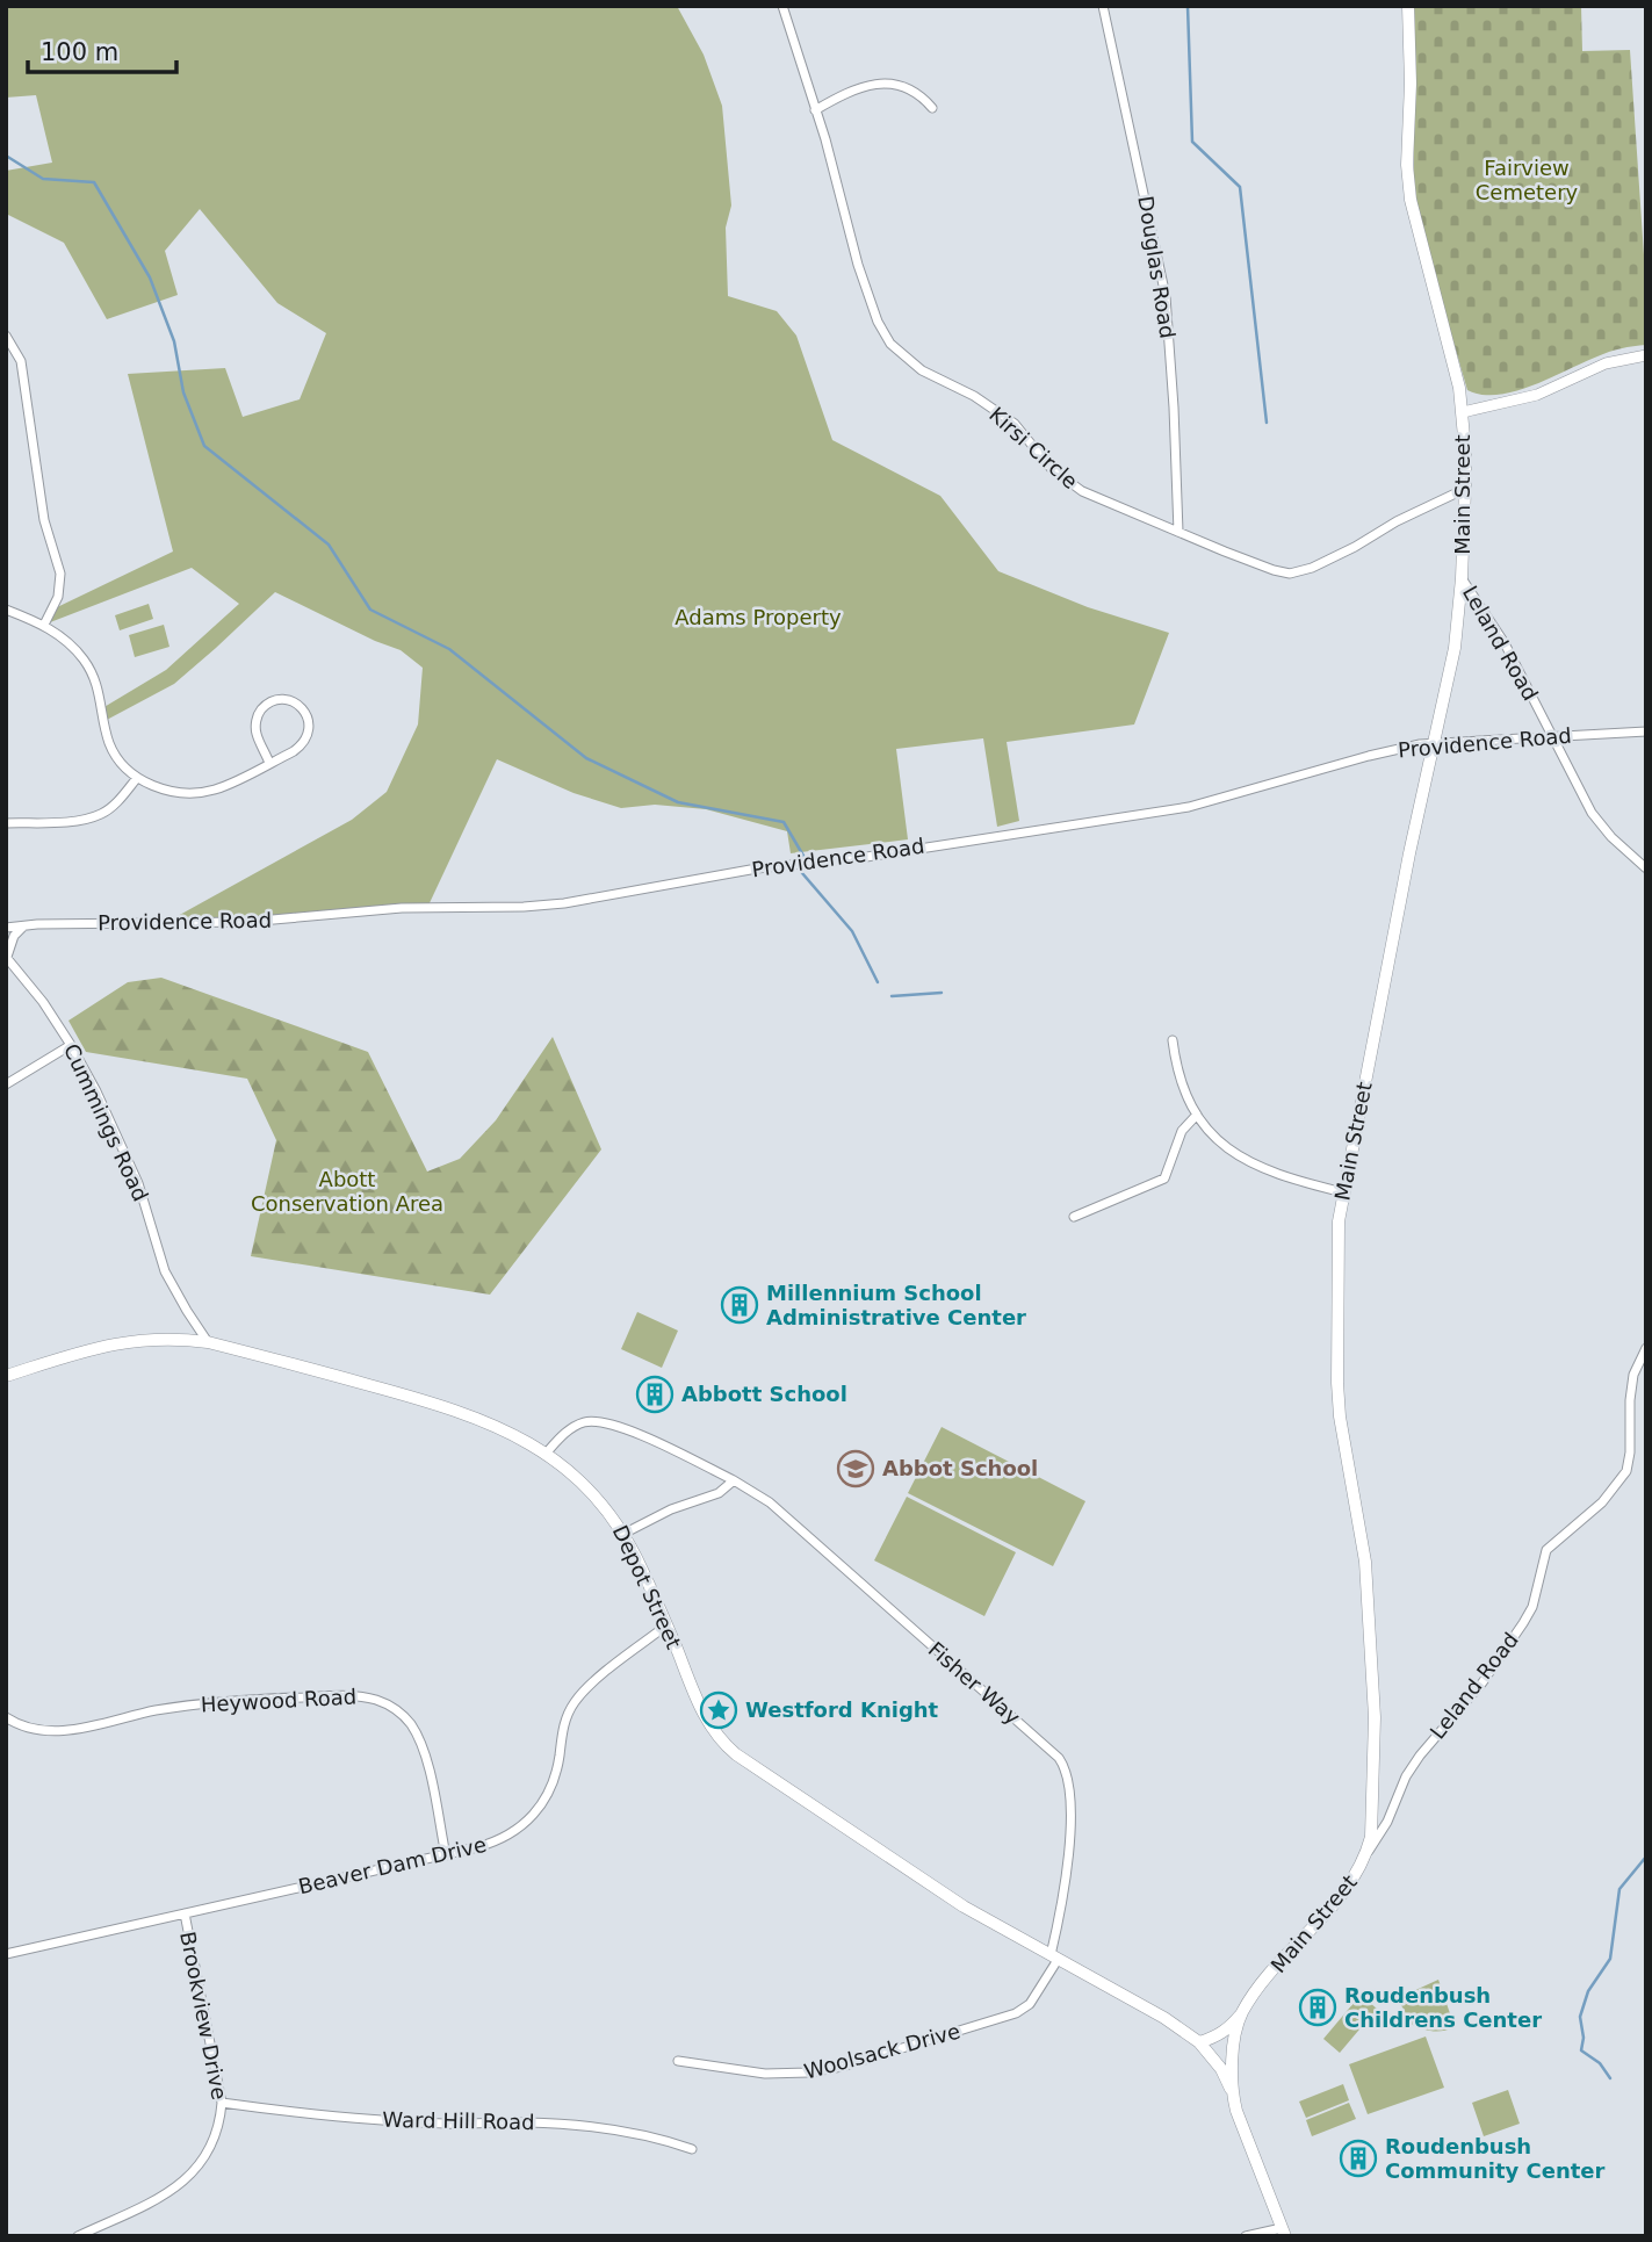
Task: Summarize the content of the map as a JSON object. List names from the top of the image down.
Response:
{
  "streets": {
    "main road": ["Main Street", "Depot Street"],
    "street": [
      "Douglas Road",
      "Kirsi Circle",
      "Leland Road",
      "Providence Road",
      "Cummings Road",
      "Fisher Way",
      "Heywood Road",
      "Beaver Dam Drive",
      "Brookview Drive",
      "Woolsack Drive",
      "Ward Hill Road"
    ]
  },
  "crossings": [
    ["Douglas Road", "Kirsi Circle"],
    ["Kirsi Circle", "Main Street"],
    ["Main Street", "Leland Road"],
    ["Main Street", "Providence Road"],
    ["Main Street", "Depot Street"],
    ["Leland Road", "Providence Road"],
    ["Cummings Road", "Depot Street"],
    ["Depot Street", "Fisher Way"],
    ["Depot Street", "Beaver Dam Drive"],
    ["Depot Street", "Woolsack Drive"],
    ["Fisher Way", "Woolsack Drive"],
    ["Heywood Road", "Beaver Dam Drive"],
    ["Beaver Dam Drive", "Brookview Drive"],
    ["Brookview Drive", "Ward Hill Road"]
  ],
  "parks": ["Fairview Cemetery", "Adams Property", "Abott Conservation Area"],
  "places": {
    "building": [
      "Millennium School Administrative Center",
      "Abbott School",
      "Roudenbush Childrens Center",
      "Roudenbush Community Center"
    ],
    "school or university": ["Abbot School"],
    "place": ["Westford Knight"]
  },
  "scale_bar": "100 m"
}
